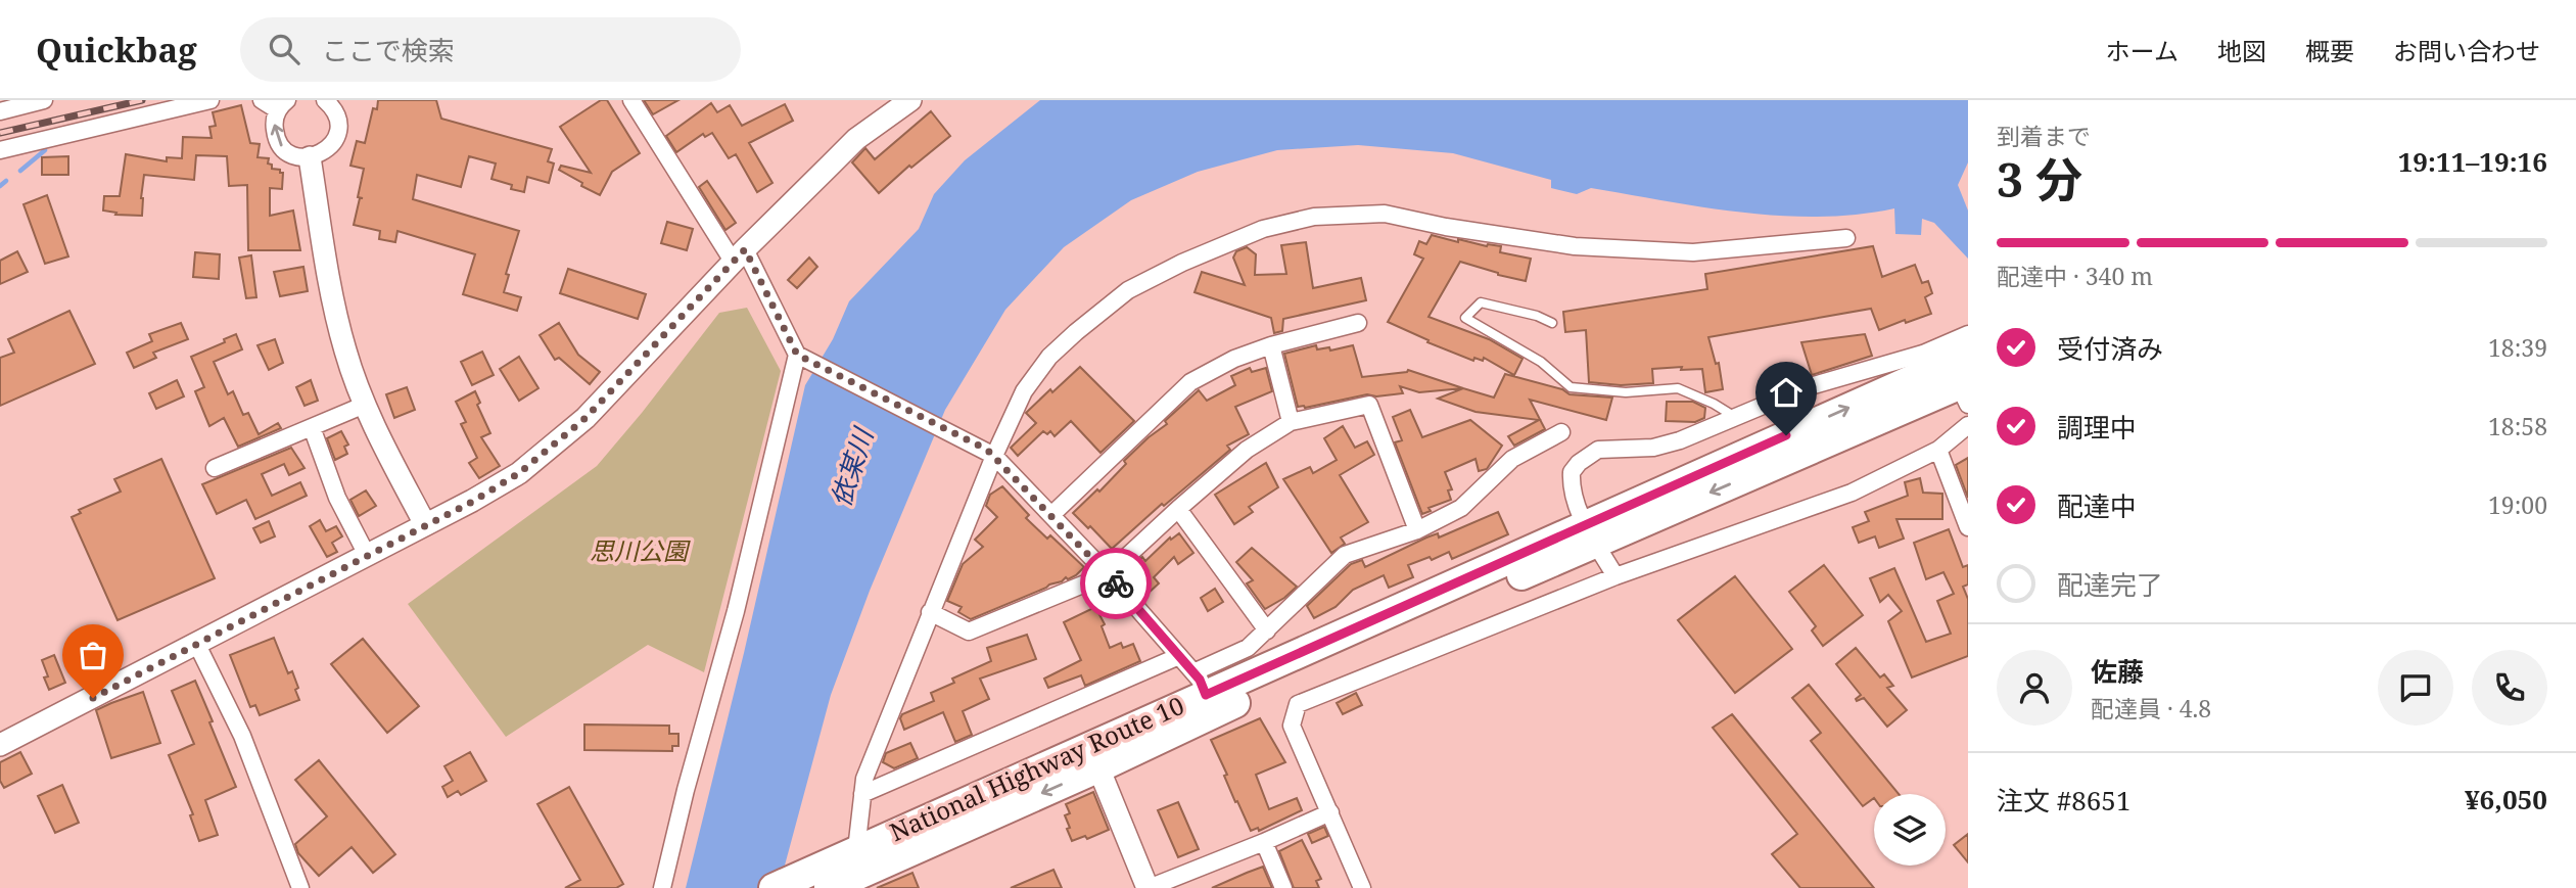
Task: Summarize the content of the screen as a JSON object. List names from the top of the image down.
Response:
{
  "streets": {
    "highway": ["National Highway Route 10"]
  },
  "water": ["依某川"],
  "parks": ["思川公園"],
  "page": {
    "header": "Quickbag",
    "search": "ここで検索",
    "nav": [
      "ホーム",
      "地図",
      "概要",
      "お問い合わせ"
    ],
    "heading": ["3 分", "到着まで", "19:11–19:16"],
    "panel": [
      "佐藤",
      "配達員 · 4.8",
      "注文 #8651",
      "¥6,050"
    ],
    "bar": "配達中 · 340 m",
    "list": [
      ["受付済み", "18:39"],
      ["調理中", "18:58"],
      ["配達中", "19:00"],
      "配達完了"
    ]
  }
}
